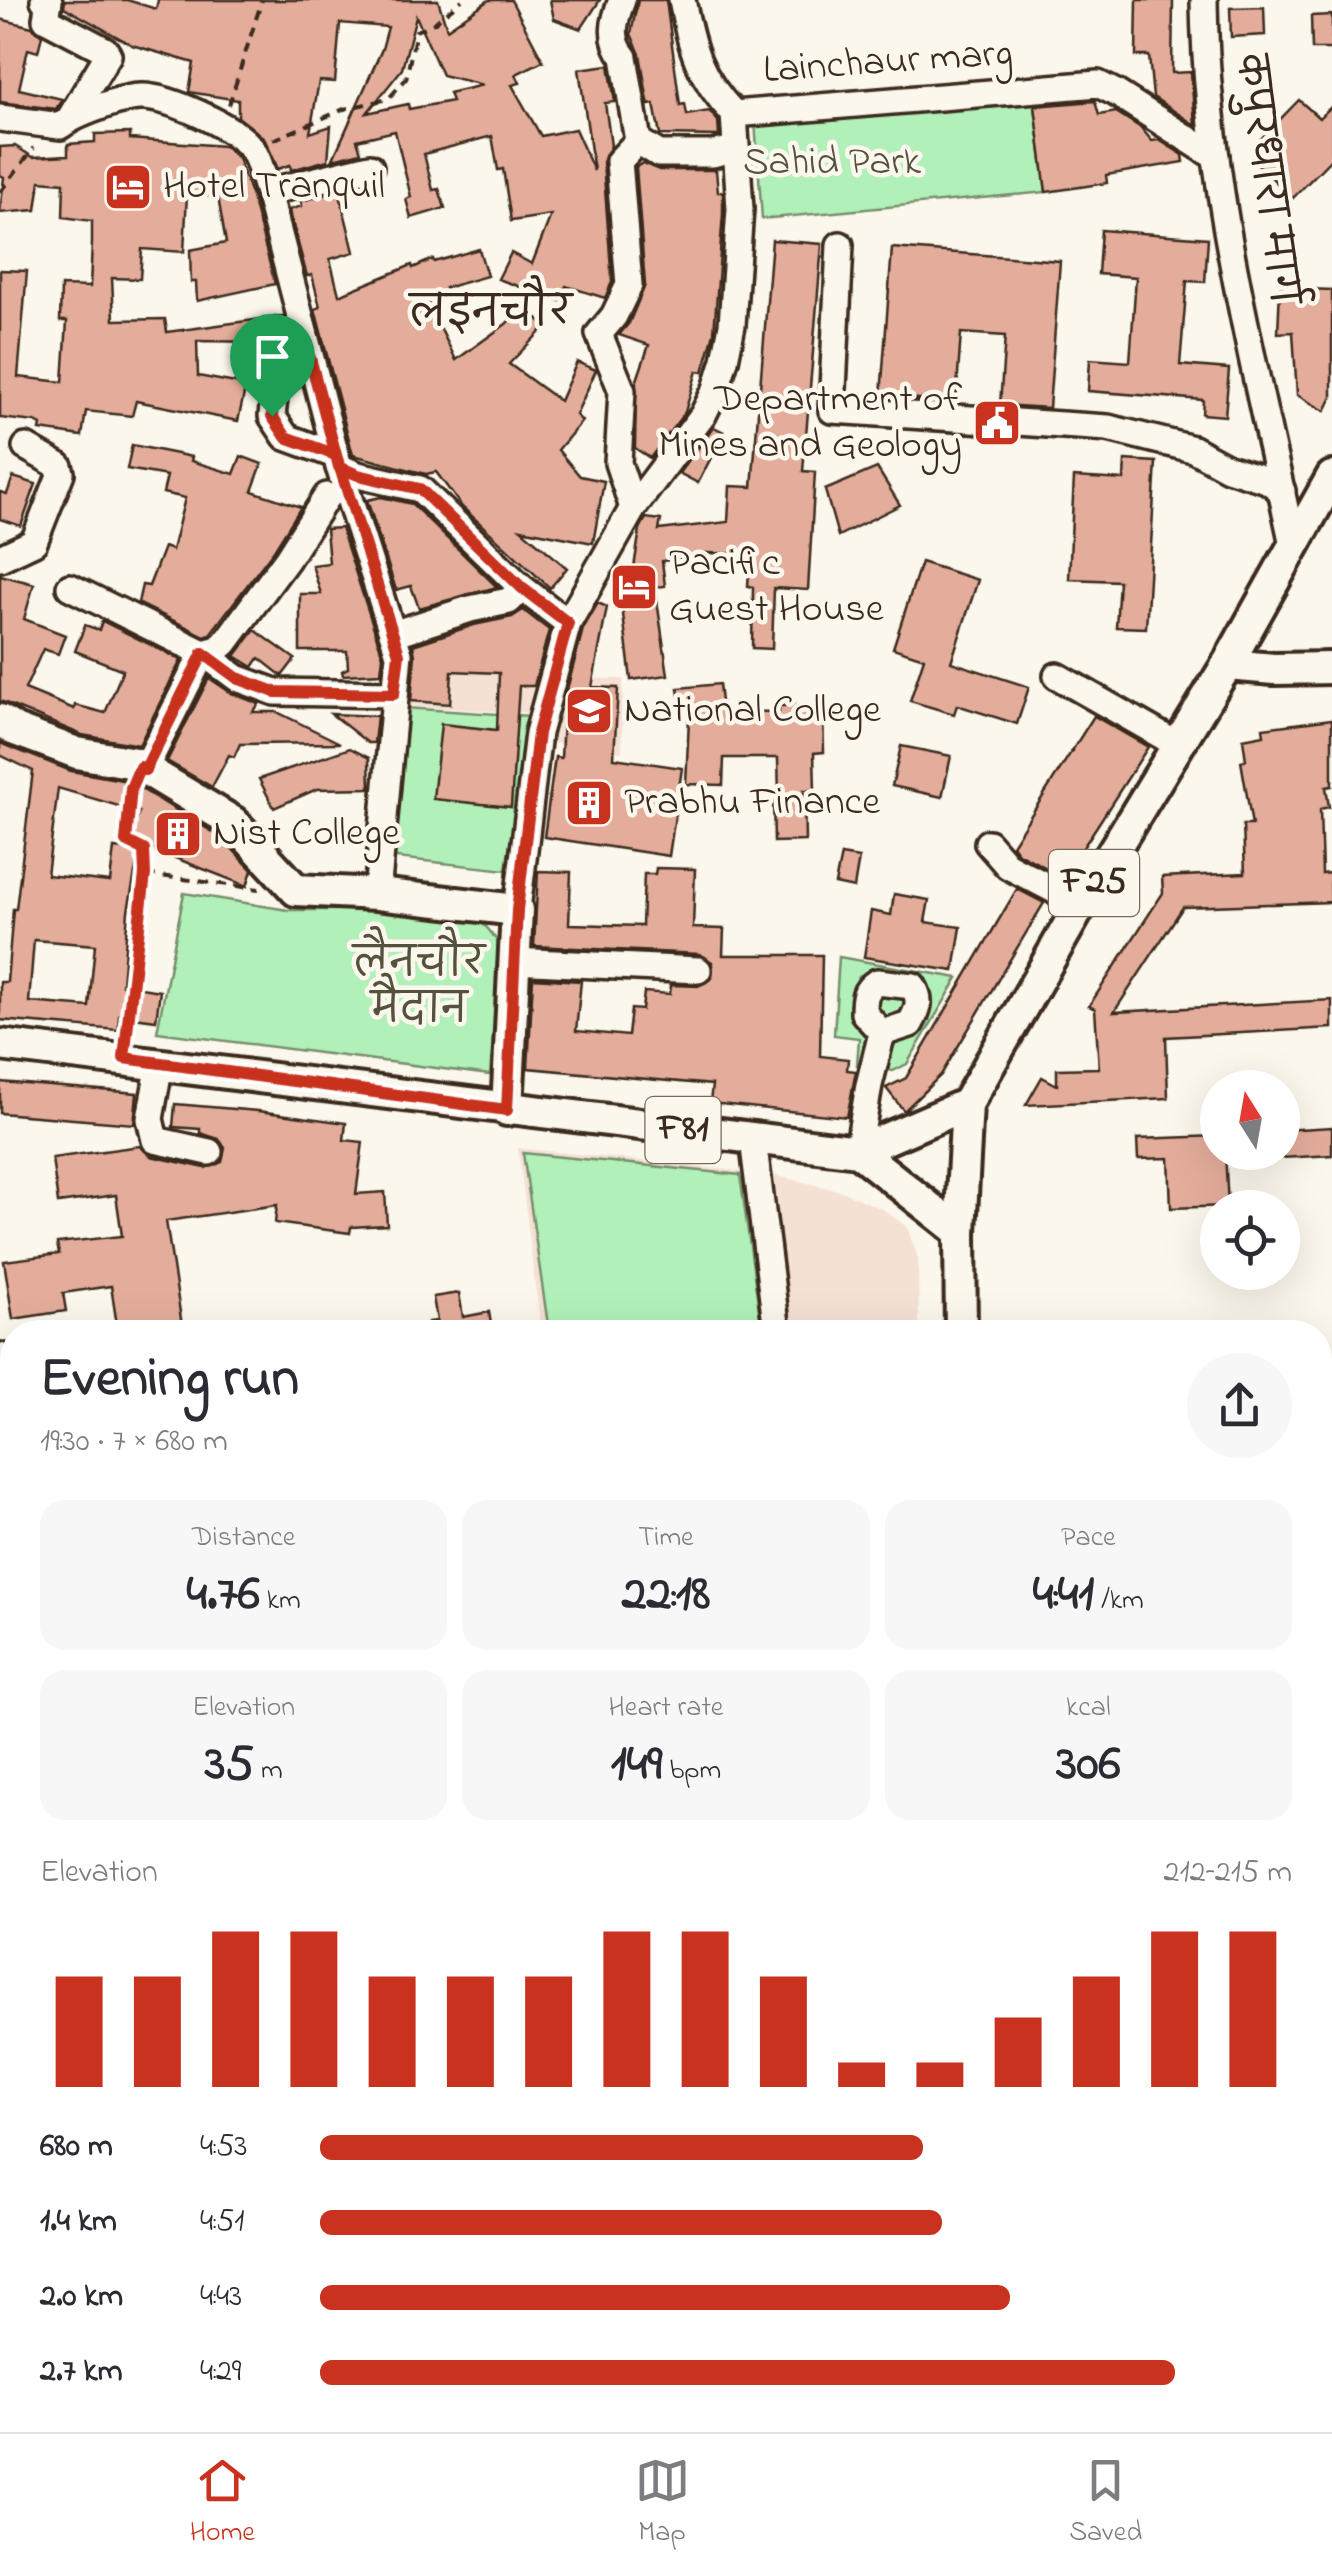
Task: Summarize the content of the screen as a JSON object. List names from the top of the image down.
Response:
{
  "streets": {
    "main road": ["F25", "F81"],
    "street": ["Lainchaur marg", "कपुरधारा मार्ग"]
  },
  "crossings": [
    ["Lainchaur marg", "कपुरधारा मार्ग"],
    ["कपुरधारा मार्ग", "F25"]
  ],
  "districts": ["लइनचौर"],
  "parks": ["Sahid Park", "लैनचौर मैदान"],
  "places": {
    "hotel": ["Hotel Tranquil", "Pacific Guest House"],
    "public building": ["Department of Mines and Geology"],
    "school or university": ["National College"],
    "building": ["Prabhu Finance", "Nist College"]
  },
  "north": "top",
  "page": {
    "heading": ["Evening run", "19:30 · 7 × 680 m"],
    "stats": [
      ["Distance", "4.76 km"],
      ["Time", "22:18"],
      ["Pace", "4:41 /km"],
      ["Elevation", "35 m"],
      ["Heart rate", "149 bpm"],
      ["kcal", "306"]
    ],
    "chart": ["Elevation", "212–215 m"],
    "list": [
      {
        "name": "680 m",
        "note": "4:53"
      },
      {
        "name": "1.4 km",
        "note": "4:51"
      },
      {
        "name": "2.0 km",
        "note": "4:43"
      },
      {
        "name": "2.7 km",
        "note": "4:29"
      }
    ],
    "tabs": ["Home", "Map", "Saved"]
  }
}
